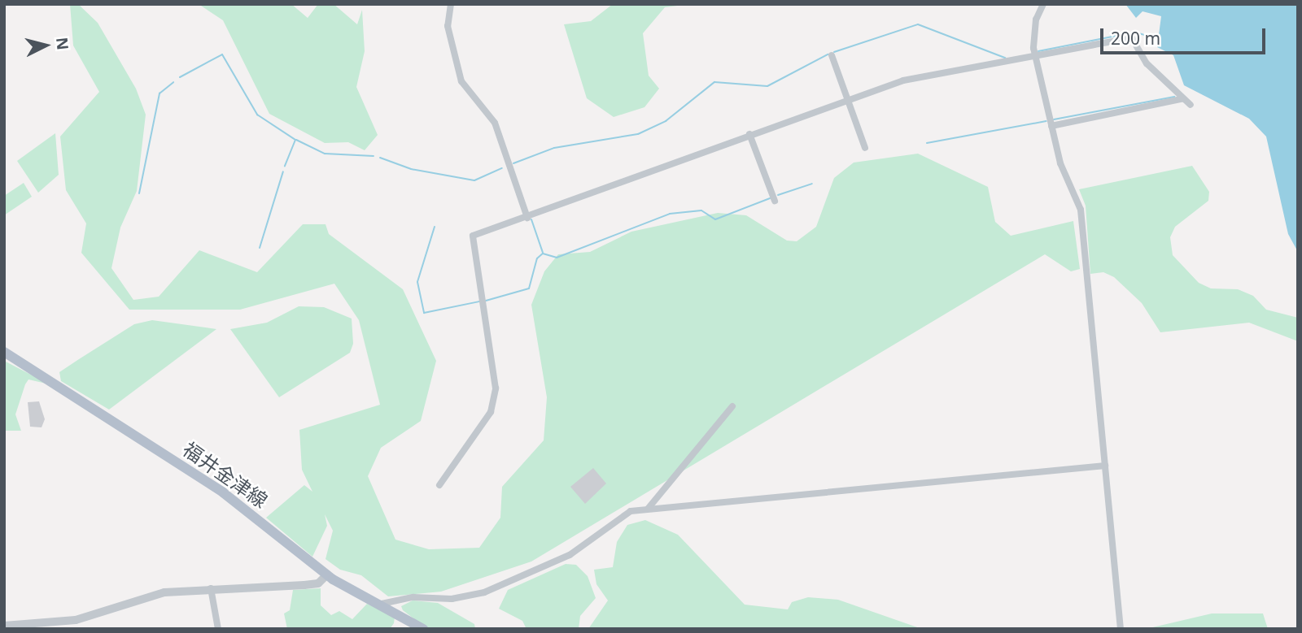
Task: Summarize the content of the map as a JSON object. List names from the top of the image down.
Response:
{
  "streets": {
    "main road": ["福井金津線"]
  },
  "scale_bar": "200 m",
  "north": "right"
}
